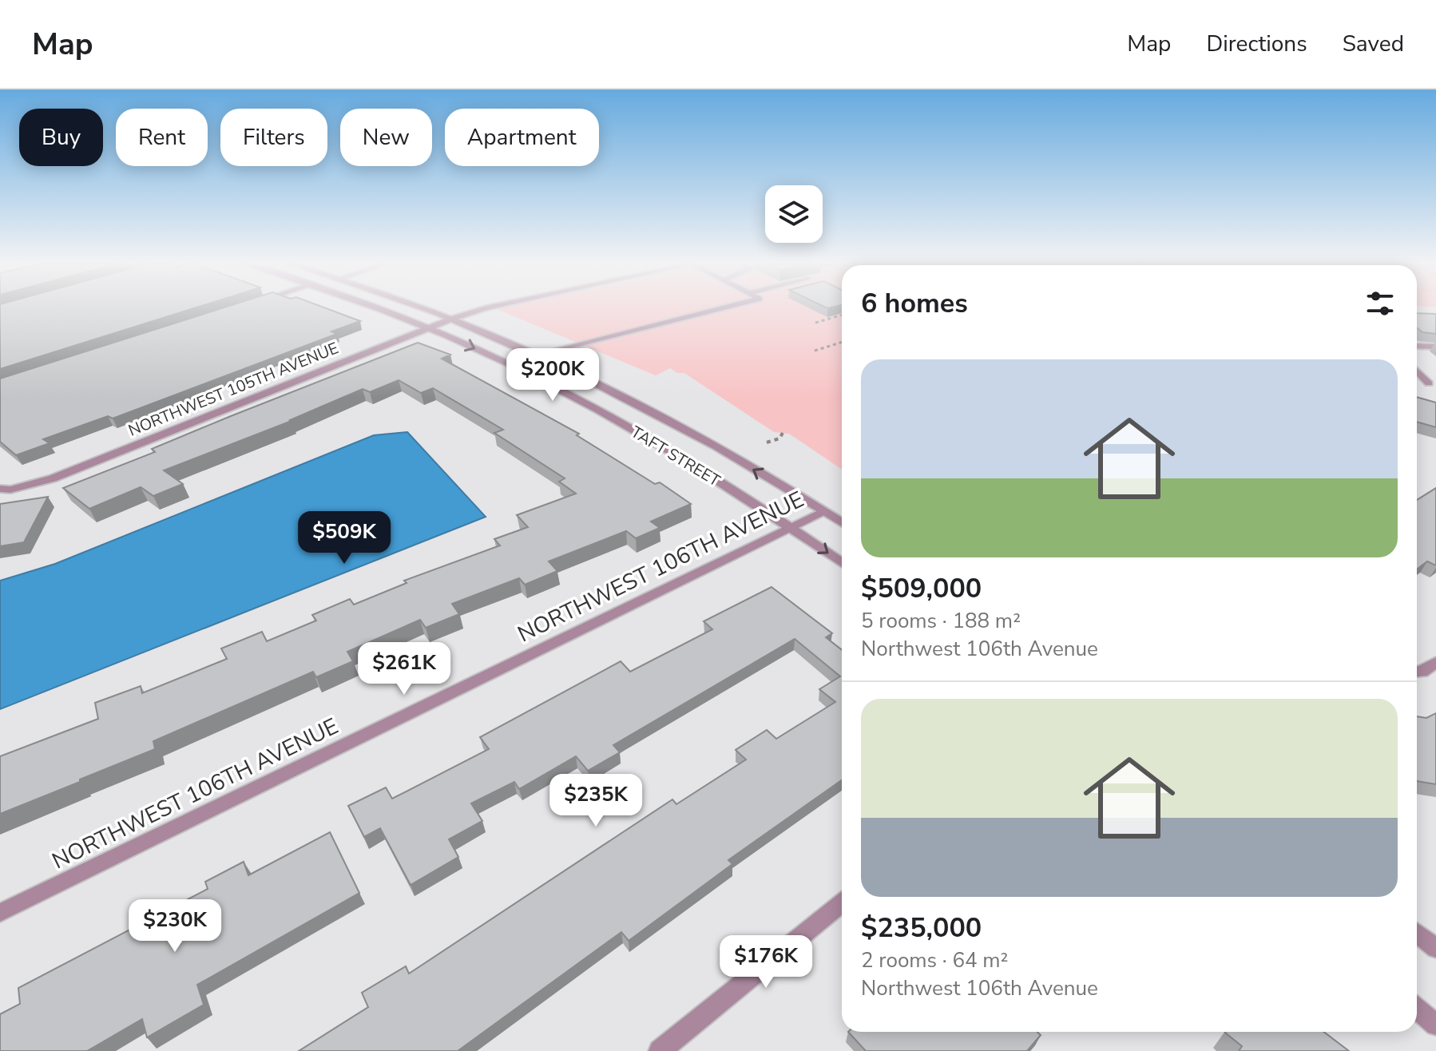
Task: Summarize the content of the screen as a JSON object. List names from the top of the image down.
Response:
{
  "streets": {
    "street": ["NORTHWEST 105TH AVENUE", "TAFT STREET", "NORTHWEST 106TH AVENUE"]
  },
  "crossings": [
    ["NORTHWEST 105TH AVENUE", "TAFT STREET"],
    ["TAFT STREET", "NORTHWEST 106TH AVENUE"]
  ],
  "page": {
    "header": "Map",
    "nav": ["Map", "Directions", "Saved"],
    "chip": [
      "Buy",
      "Rent",
      "Filters",
      "New",
      "Apartment"
    ],
    "heading": "6 homes",
    "list": [
      {
        "name": "$509,000",
        "note": "5 rooms · 188 m² · Northwest 106th Avenue"
      },
      {
        "name": "$235,000",
        "note": "2 rooms · 64 m² · Northwest 106th Avenue"
      }
    ],
    "price": [
      "$200K",
      "$509K",
      "$261K",
      "$235K",
      "$230K",
      "$176K"
    ]
  }
}
